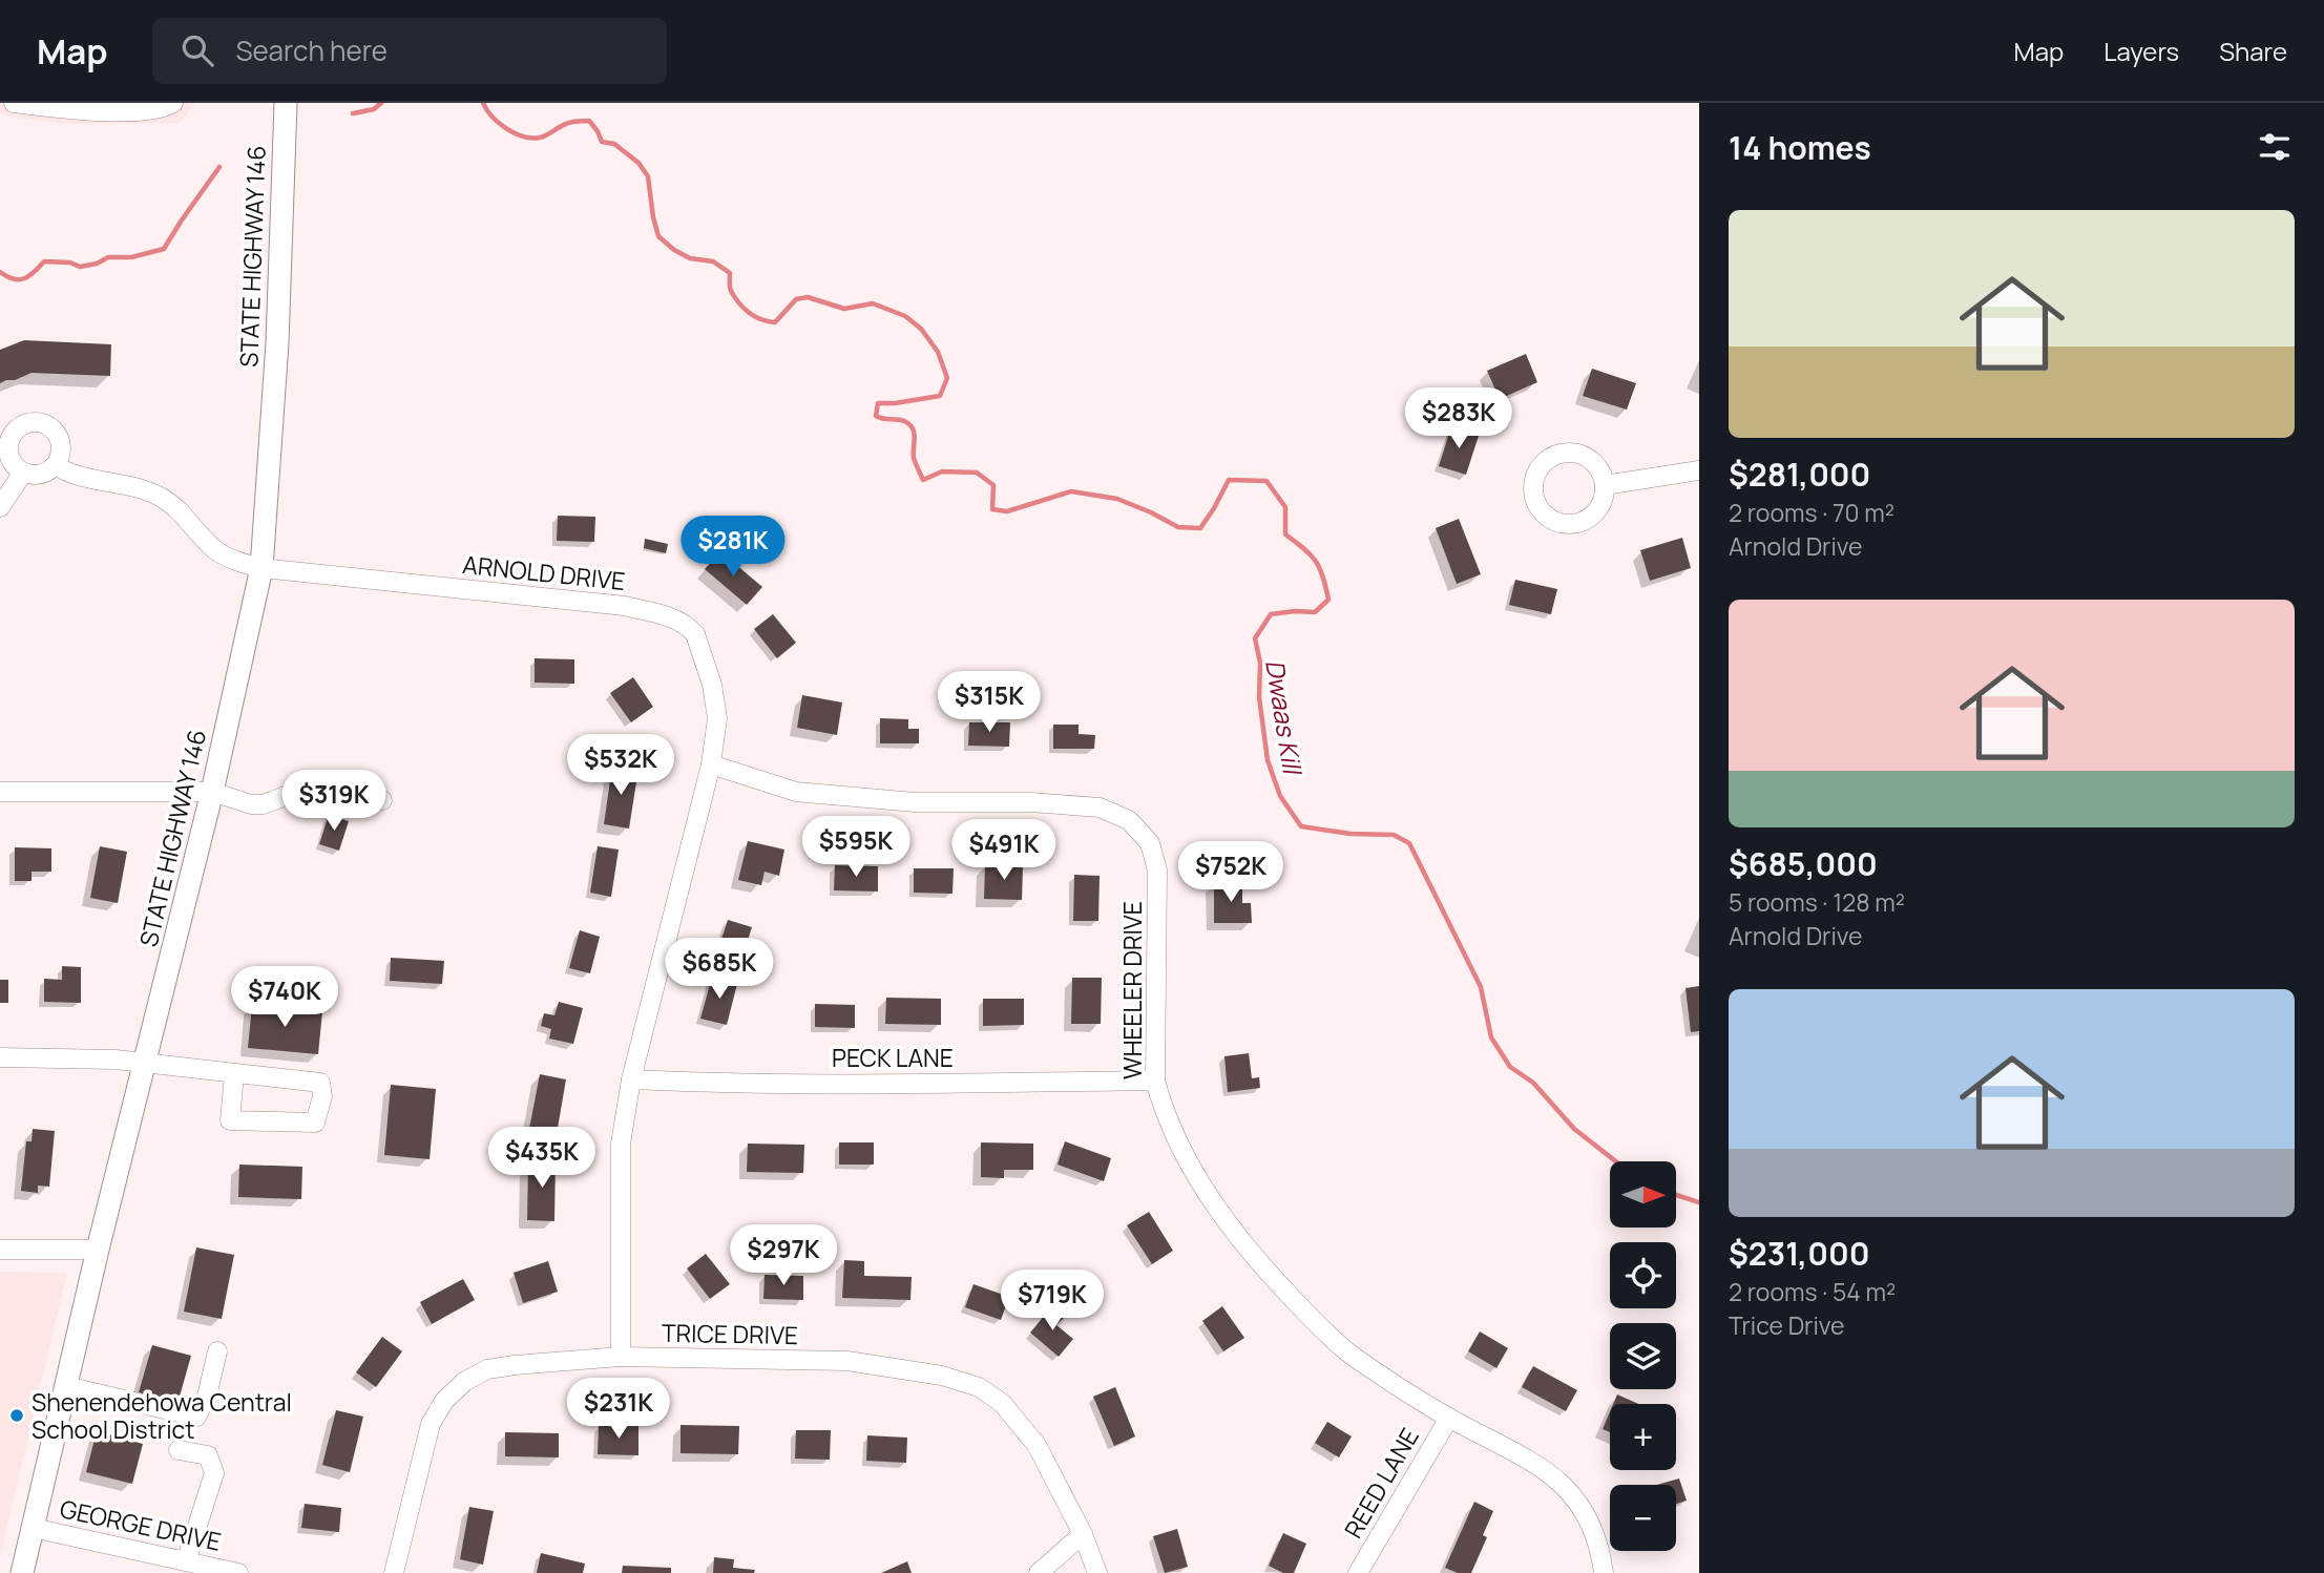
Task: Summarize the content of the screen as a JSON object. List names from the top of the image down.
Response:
{
  "streets": {
    "main road": ["STATE HIGHWAY 146"],
    "street": [
      "ARNOLD DRIVE",
      "WHEELER DRIVE",
      "PECK LANE",
      "TRICE DRIVE",
      "REED LANE",
      "GEORGE DRIVE"
    ]
  },
  "crossings": [
    ["STATE HIGHWAY 146", "ARNOLD DRIVE"],
    ["STATE HIGHWAY 146", "GEORGE DRIVE"],
    ["ARNOLD DRIVE", "WHEELER DRIVE"],
    ["ARNOLD DRIVE", "PECK LANE"],
    ["ARNOLD DRIVE", "TRICE DRIVE"],
    ["WHEELER DRIVE", "PECK LANE"],
    ["WHEELER DRIVE", "REED LANE"]
  ],
  "water": ["Dwaas Kill"],
  "places": ["Shenendehowa Central School District"],
  "north": "right",
  "page": {
    "header": "Map",
    "search": "Search here",
    "nav": ["Map", "Layers", "Share"],
    "heading": "14 homes",
    "list": [
      {
        "name": "$281,000",
        "note": "2 rooms · 70 m² · Arnold Drive"
      },
      {
        "name": "$685,000",
        "note": "5 rooms · 128 m² · Arnold Drive"
      },
      {
        "name": "$231,000",
        "note": "2 rooms · 54 m² · Trice Drive"
      }
    ],
    "price": [
      "$283K",
      "$281K",
      "$315K",
      "$532K",
      "$319K",
      "$595K",
      "$491K",
      "$752K",
      "$685K",
      "$740K",
      "$435K",
      "$297K",
      "$719K",
      "$231K"
    ],
    "map_buttons": ["+", "−"]
  }
}
